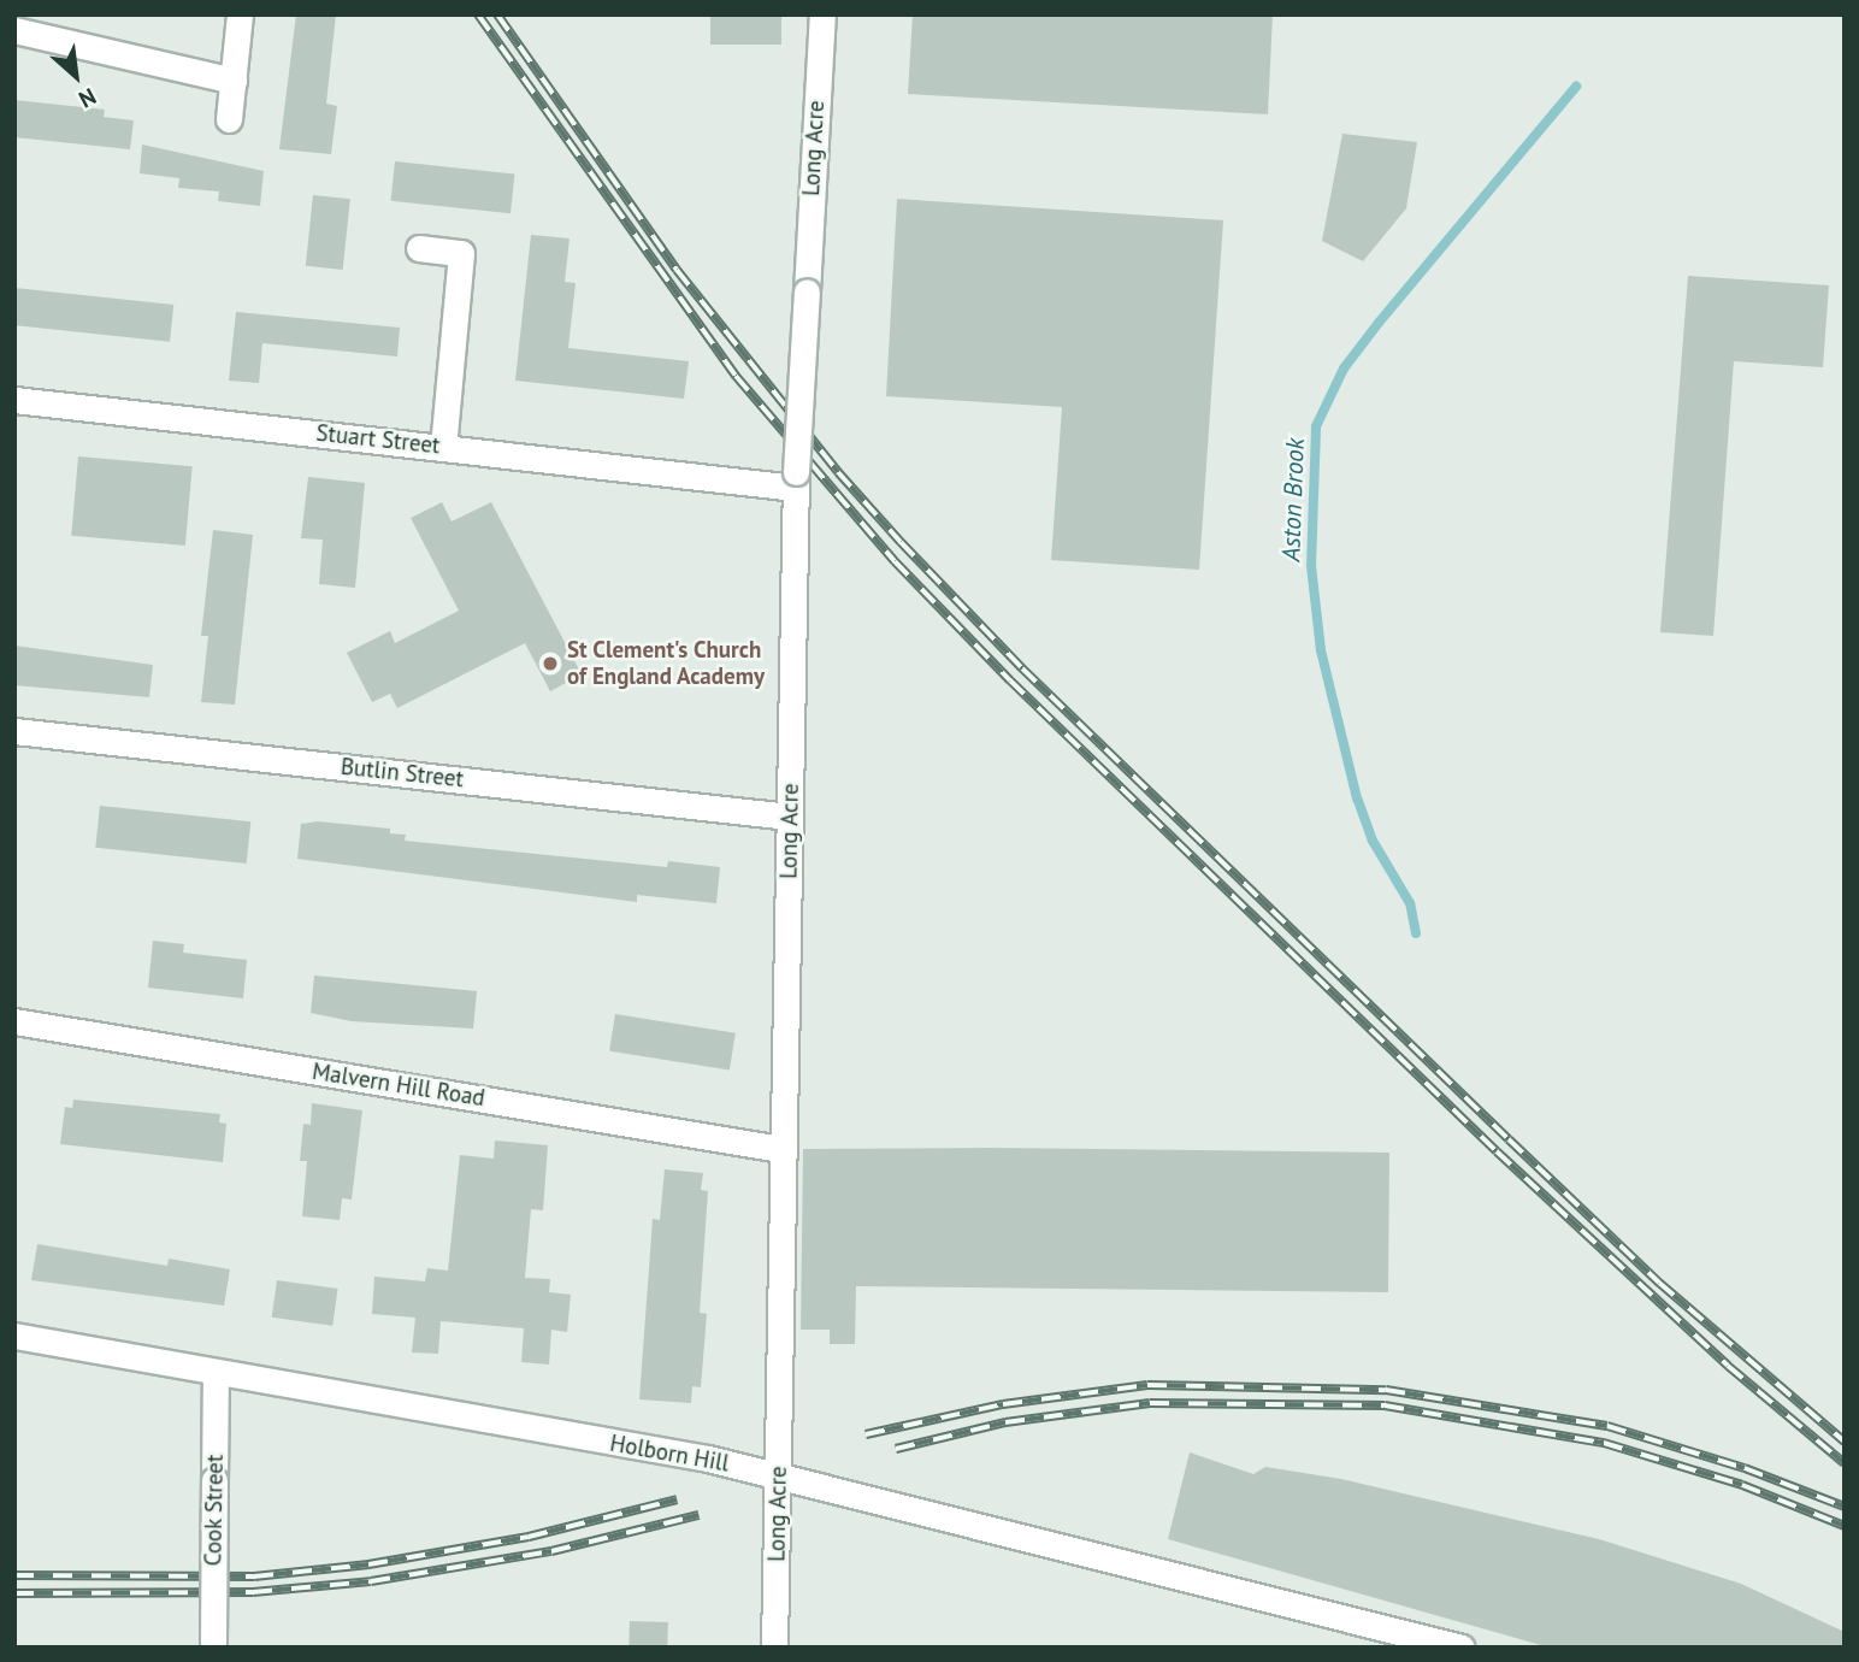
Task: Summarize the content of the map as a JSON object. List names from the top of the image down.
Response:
{
  "streets": {
    "street": [
      "Long Acre",
      "Stuart Street",
      "Butlin Street",
      "Malvern Hill Road",
      "Holborn Hill",
      "Cook Street"
    ]
  },
  "crossings": [
    ["Long Acre", "Stuart Street"],
    ["Long Acre", "Butlin Street"],
    ["Long Acre", "Malvern Hill Road"],
    ["Long Acre", "Holborn Hill"],
    ["Holborn Hill", "Cook Street"]
  ],
  "water": ["Aston Brook"],
  "places": ["St Clement's Church of England Academy"],
  "north": "bottom right"
}
